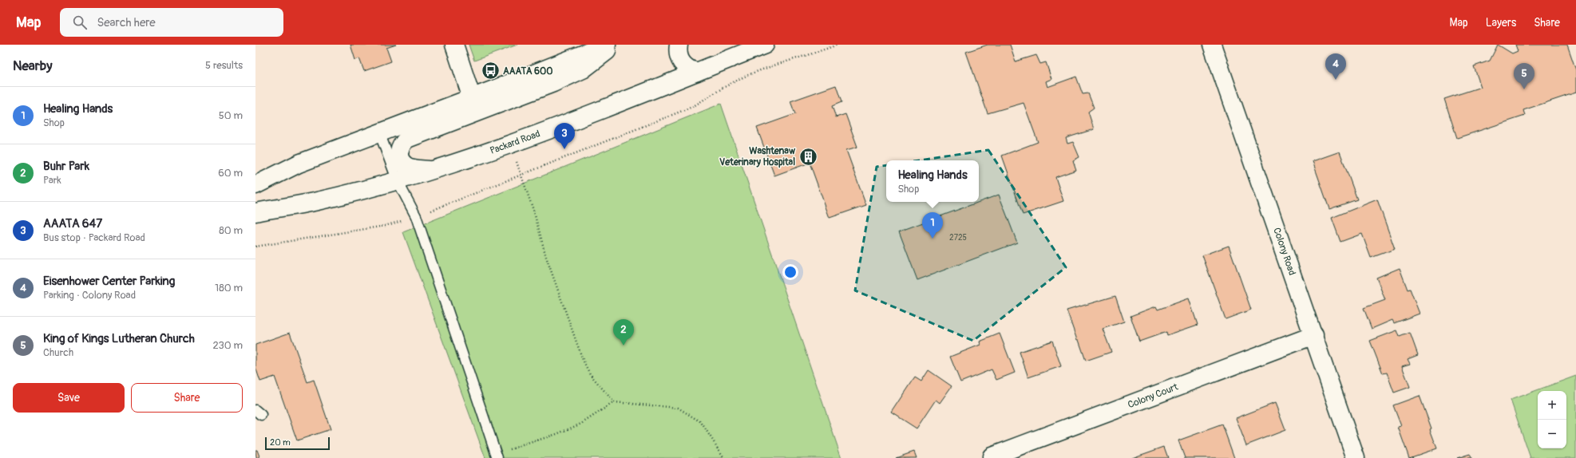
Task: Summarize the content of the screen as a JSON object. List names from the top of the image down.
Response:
{
  "streets": {
    "main road": ["Packard Road", "Colony Road", "Colony Court"]
  },
  "crossings": [
    ["Colony Road", "Colony Court"]
  ],
  "places": {
    "bus stop": ["AAATA 600"],
    "building": ["Washtenaw Veterinary Hospital"]
  },
  "house_numbers": ["2725"],
  "scale_bar": "20 m",
  "page": {
    "header": "Map",
    "search": "Search here",
    "nav": ["Map", "Layers", "Share"],
    "heading": ["Nearby", "5 results"],
    "pins": [
      "4",
      "5",
      "3",
      "1",
      "2"
    ],
    "list": [
      {
        "mark": "1",
        "name": "Healing Hands",
        "note": "Shop",
        "value": "50 m"
      },
      {
        "mark": "2",
        "name": "Buhr Park",
        "note": "Park",
        "value": "60 m"
      },
      {
        "mark": "3",
        "name": "AAATA 647",
        "note": "Bus stop · Packard Road",
        "value": "80 m"
      },
      {
        "mark": "4",
        "name": "Eisenhower Center Parking",
        "note": "Parking · Colony Road",
        "value": "180 m"
      },
      {
        "mark": "5",
        "name": "King of Kings Lutheran Church",
        "note": "Church",
        "value": "230 m"
      }
    ],
    "popup": ["Healing Hands", "Shop"],
    "buttons": ["Save", "Share"],
    "map_buttons": ["+", "−"],
    "scale": "20 m"
  }
}
